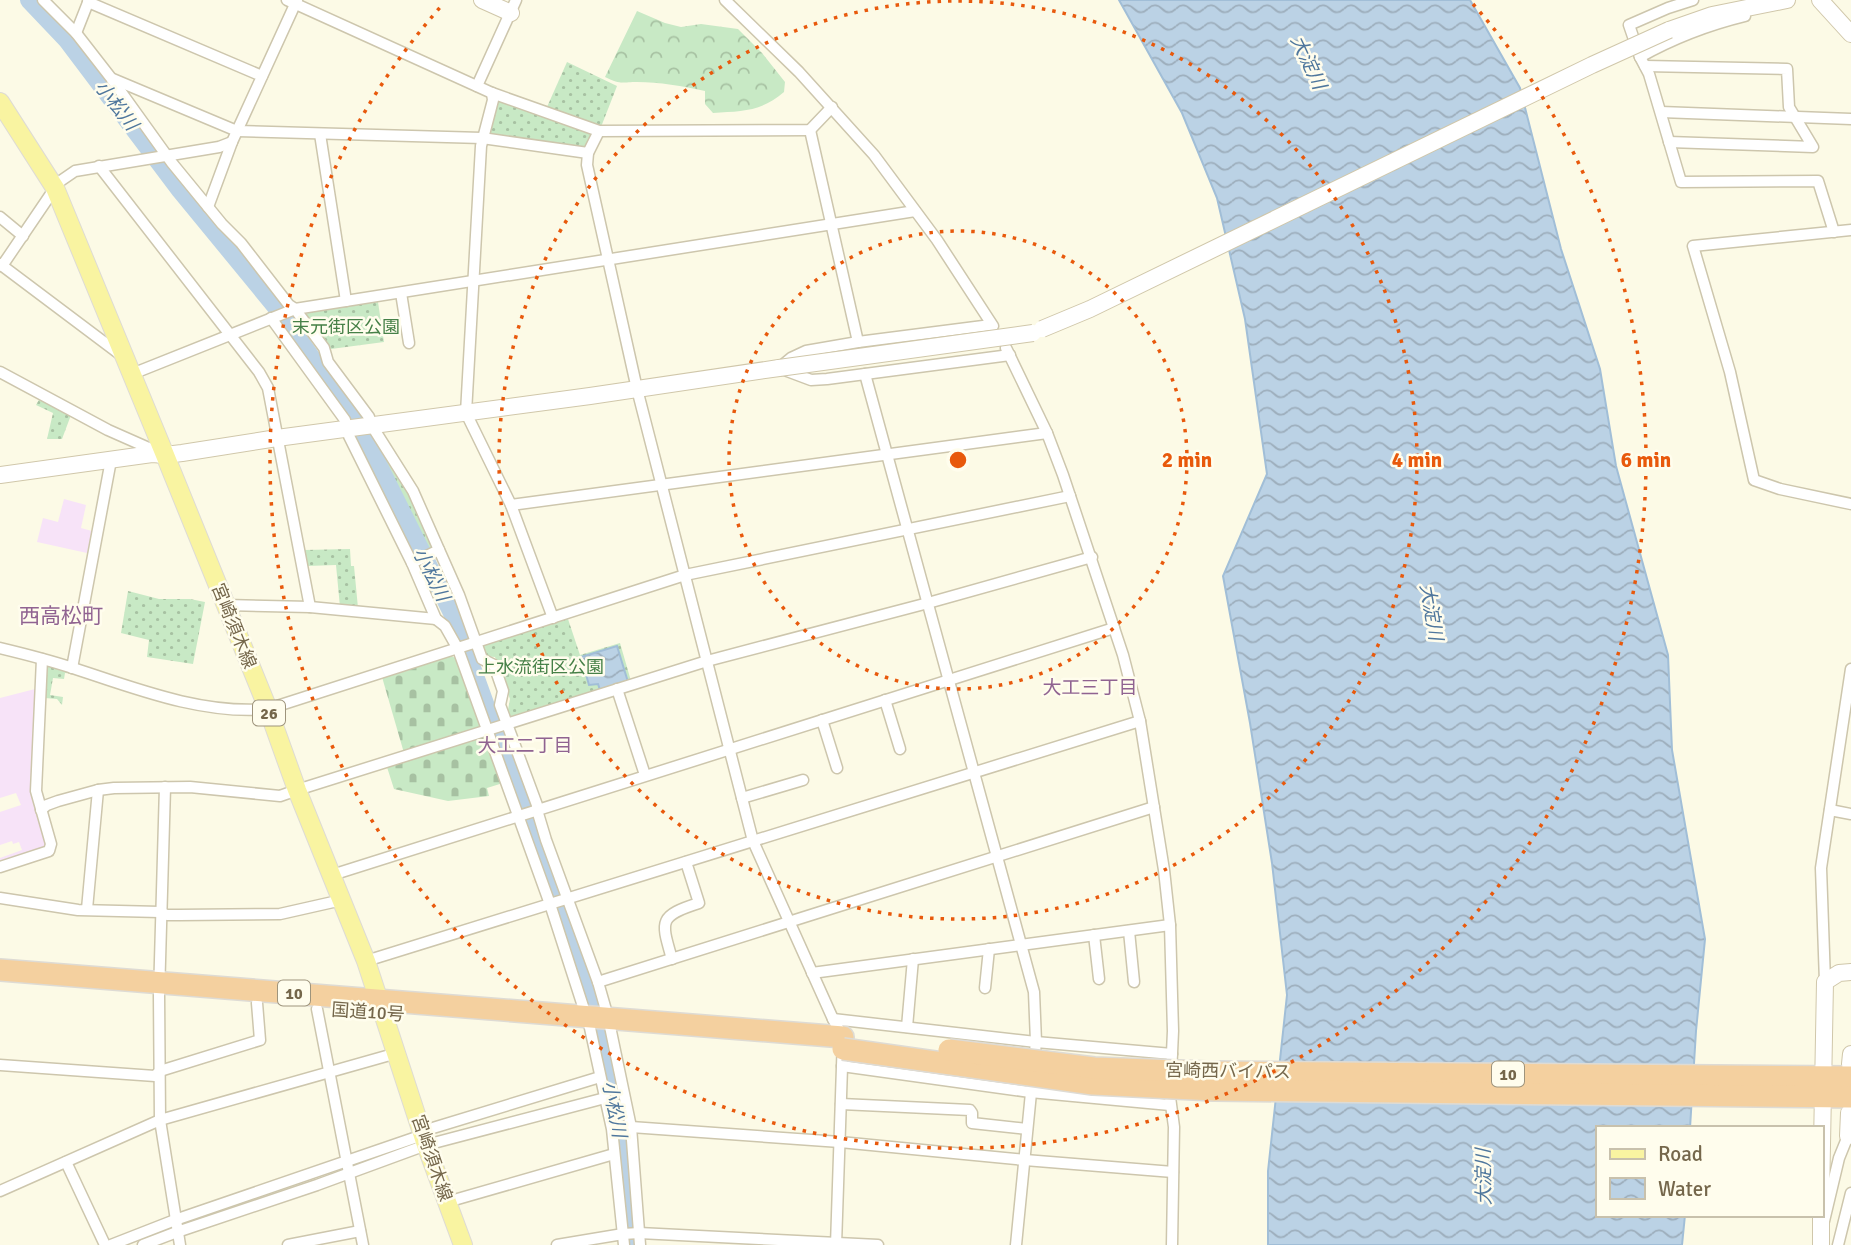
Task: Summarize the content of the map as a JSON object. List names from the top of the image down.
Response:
{
  "streets": {
    "highway": ["10", "国道10号", "宮崎西バイパス"],
    "main road": ["宮崎須木線", "26"]
  },
  "crossings": [
    ["宮崎須木線", "国道10号"],
    ["国道10号", "宮崎西バイパス"]
  ],
  "districts": ["西高松町", "大工三丁目", "大工二丁目"],
  "water": ["大淀川", "小松川"],
  "parks": ["末元街区公園", "上水流街区公園"],
  "legend": ["Road", "Water"],
  "rings": ["2 min", "4 min", "6 min"]
}
